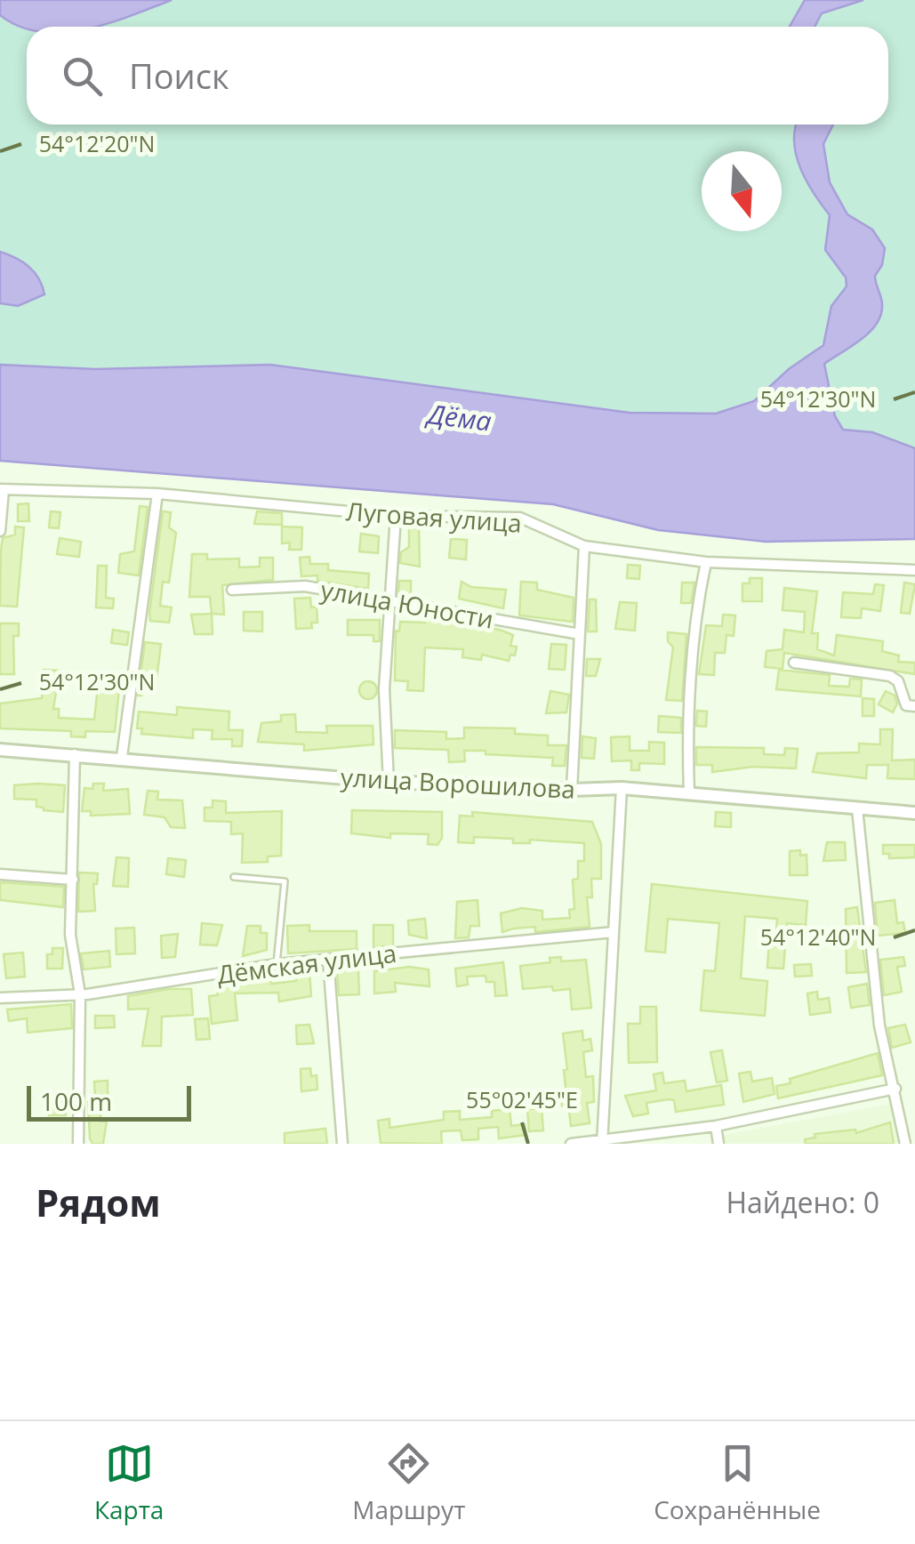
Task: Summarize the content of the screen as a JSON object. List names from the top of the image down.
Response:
{
  "streets": {
    "street": [
      "Луговая улица",
      "улица Юности",
      "улица Ворошилова",
      "Дёмская улица"
    ]
  },
  "water": ["Дёма"],
  "scale_bar": "100 m",
  "north": "bottom",
  "page": {
    "search": "Поиск",
    "scale": "100 m",
    "heading": ["Рядом", "Найдено: 0"],
    "nav": ["Карта", "Маршрут", "Сохранённые"]
  },
  "coordinates": [
    "54°12'20\"N",
    "54°12'30\"N",
    "54°12'40\"N",
    "55°02'45\"E"
  ]
}
